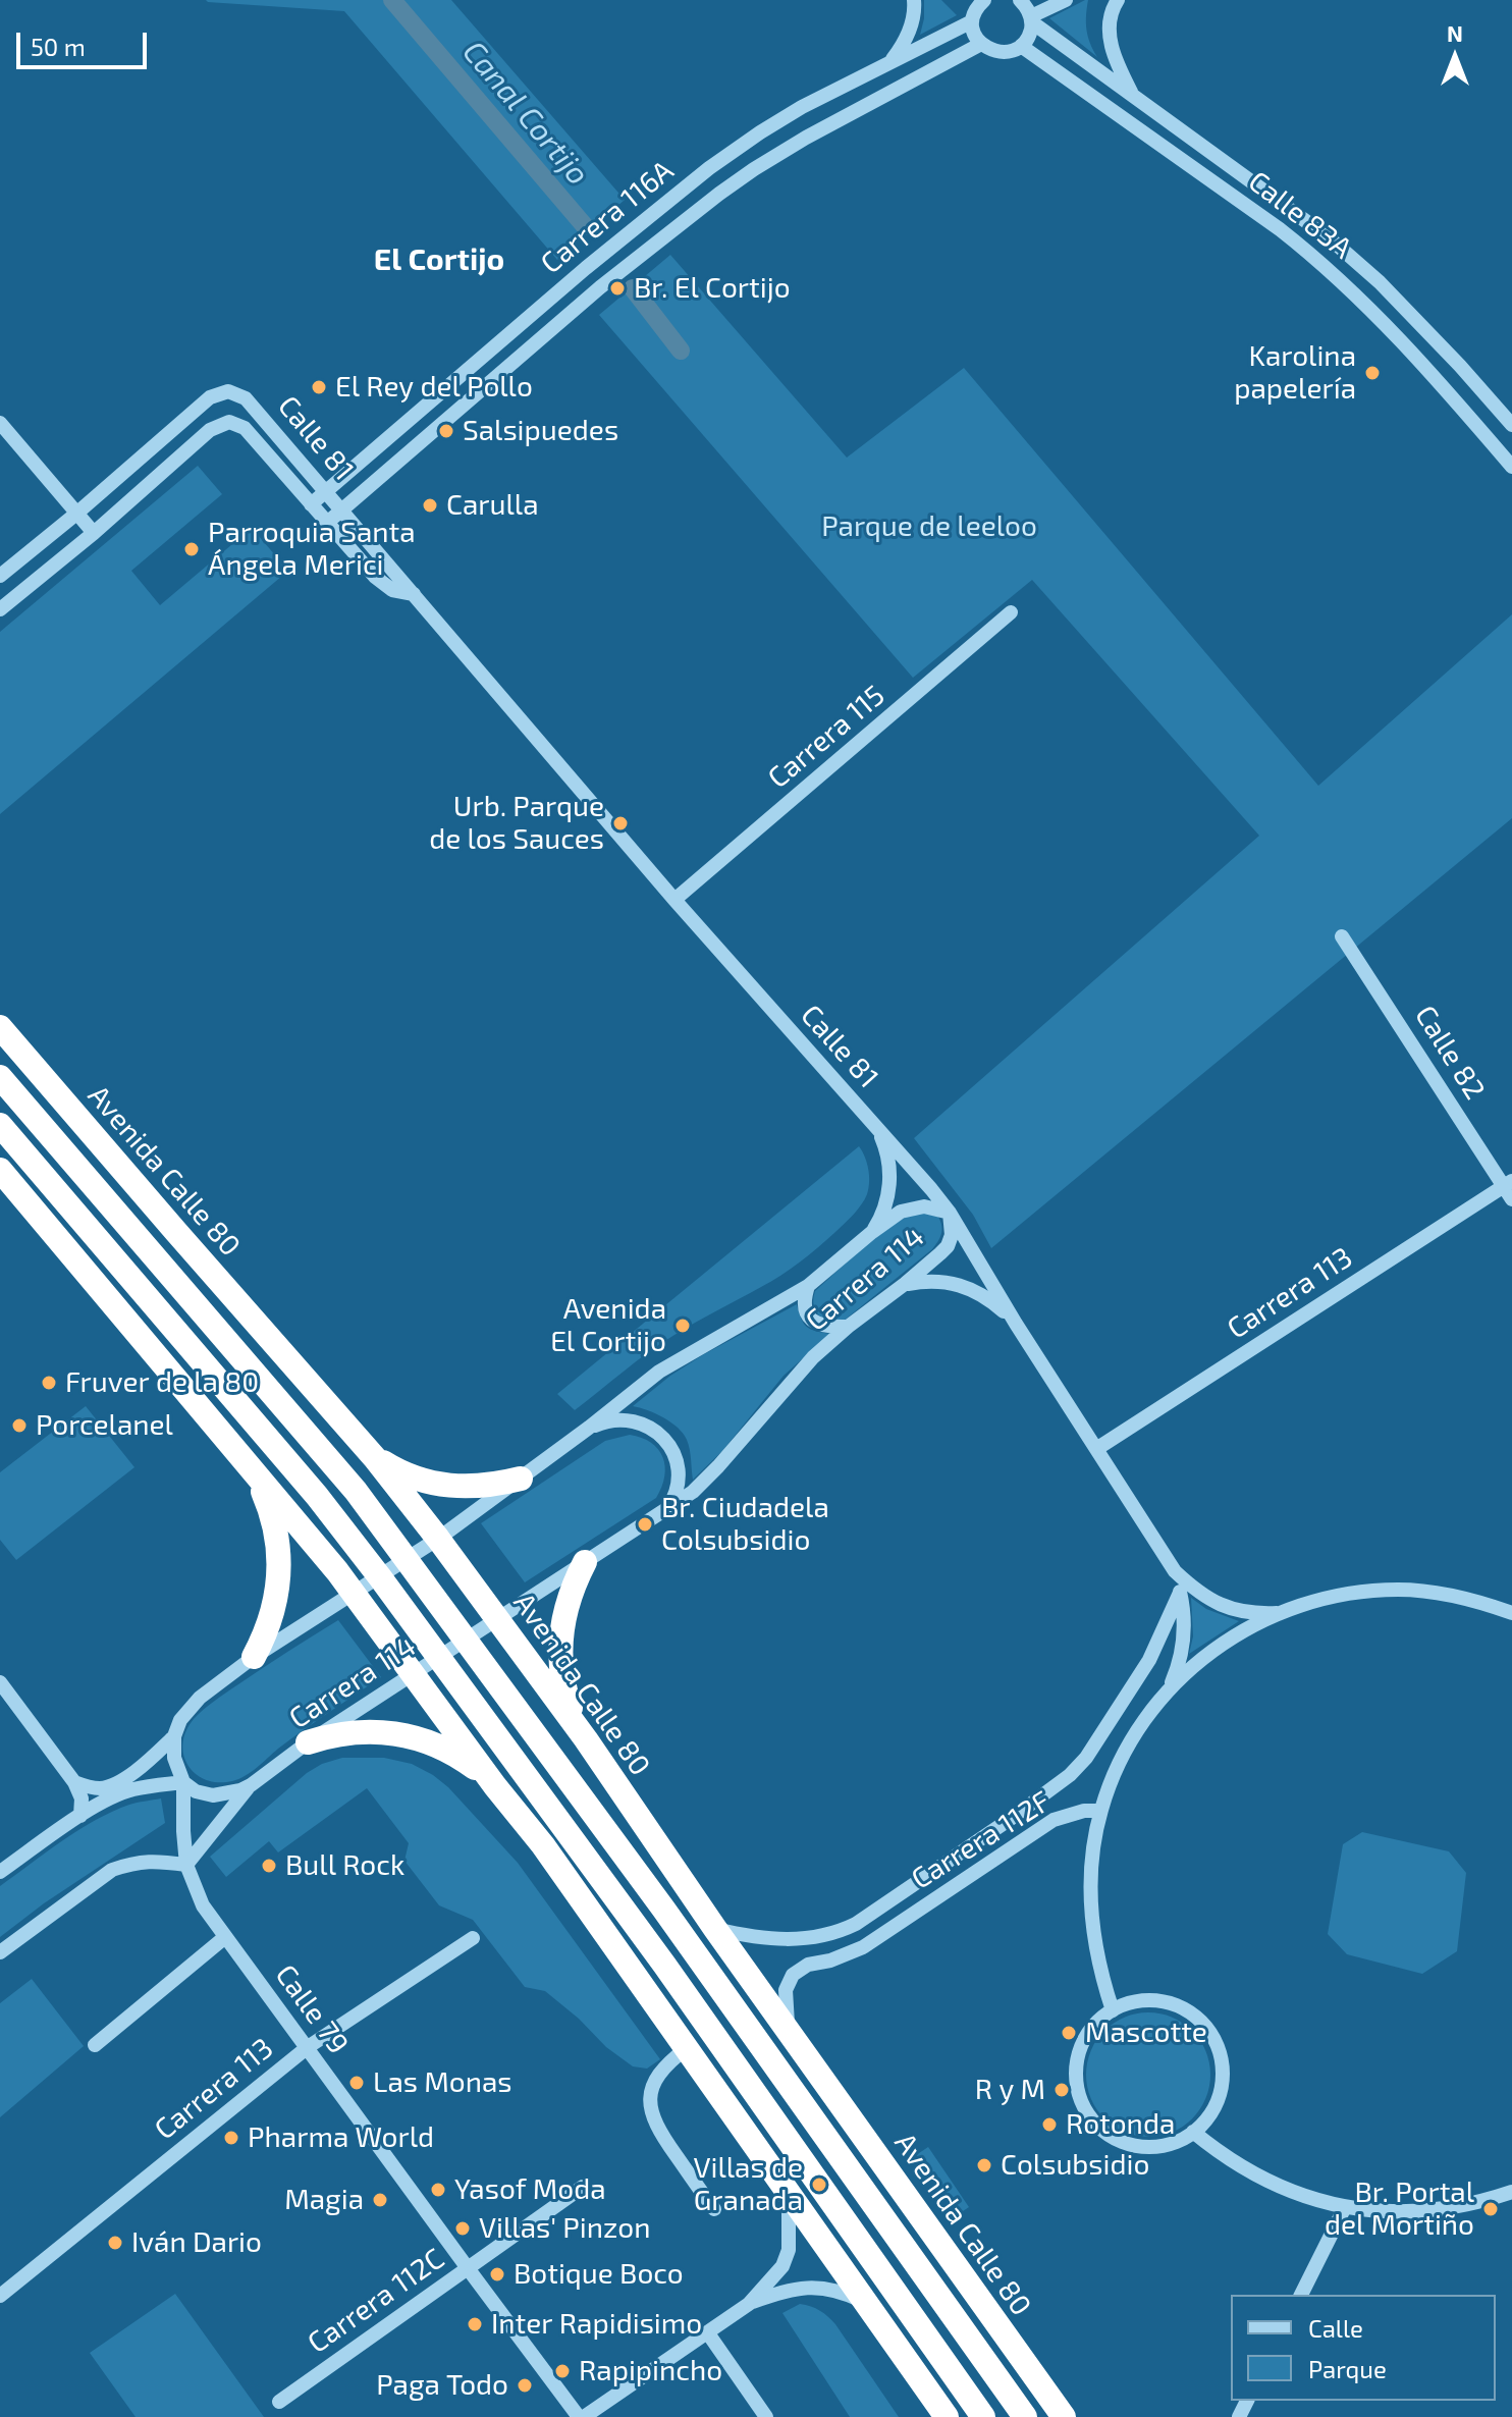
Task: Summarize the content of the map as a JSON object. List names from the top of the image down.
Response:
{
  "streets": {
    "highway": ["Avenida Calle 80"],
    "street": [
      "Calle 83A",
      "Carrera 116A",
      "Calle 81",
      "Carrera 115",
      "Calle 82",
      "Carrera 114",
      "Carrera 113",
      "Carrera 112F",
      "Calle 79",
      "Carrera 112C"
    ]
  },
  "crossings": [
    ["Carrera 116A", "Calle 81"],
    ["Calle 81", "Carrera 115"],
    ["Calle 81", "Carrera 114"],
    ["Calle 81", "Carrera 113"],
    ["Calle 81", "Carrera 112F"],
    ["Calle 82", "Carrera 113"],
    ["Avenida Calle 80", "Carrera 114"],
    ["Avenida Calle 80", "Carrera 112F"],
    ["Carrera 114", "Calle 79"],
    ["Carrera 113", "Calle 79"],
    ["Calle 79", "Carrera 112C"]
  ],
  "districts": ["El Cortijo"],
  "water": ["Canal Cortijo"],
  "parks": ["Parque de leeloo"],
  "places": [
    "Br. El Cortijo",
    "Karolina papelería",
    "El Rey del Pollo",
    "Salsipuedes",
    "Carulla",
    "Parroquia Santa Ángela Merici",
    "Urb. Parque de los Sauces",
    "Avenida El Cortijo",
    "Fruver de la 80",
    "Porcelanel",
    "Br. Ciudadela Colsubsidio",
    "Bull Rock",
    "Mascotte",
    "Las Monas",
    "R y M",
    "Rotonda",
    "Pharma World",
    "Colsubsidio",
    "Villas de Granada",
    "Yasof Moda",
    "Magia",
    "Br. Portal del Mortiño",
    "Villas' Pinzon",
    "Iván Dario",
    "Botique Boco",
    "Inter Rapidisimo",
    "Rapipincho",
    "Paga Todo"
  ],
  "legend": ["Calle", "Parque"],
  "scale_bar": "50 m",
  "north": "top"
}
